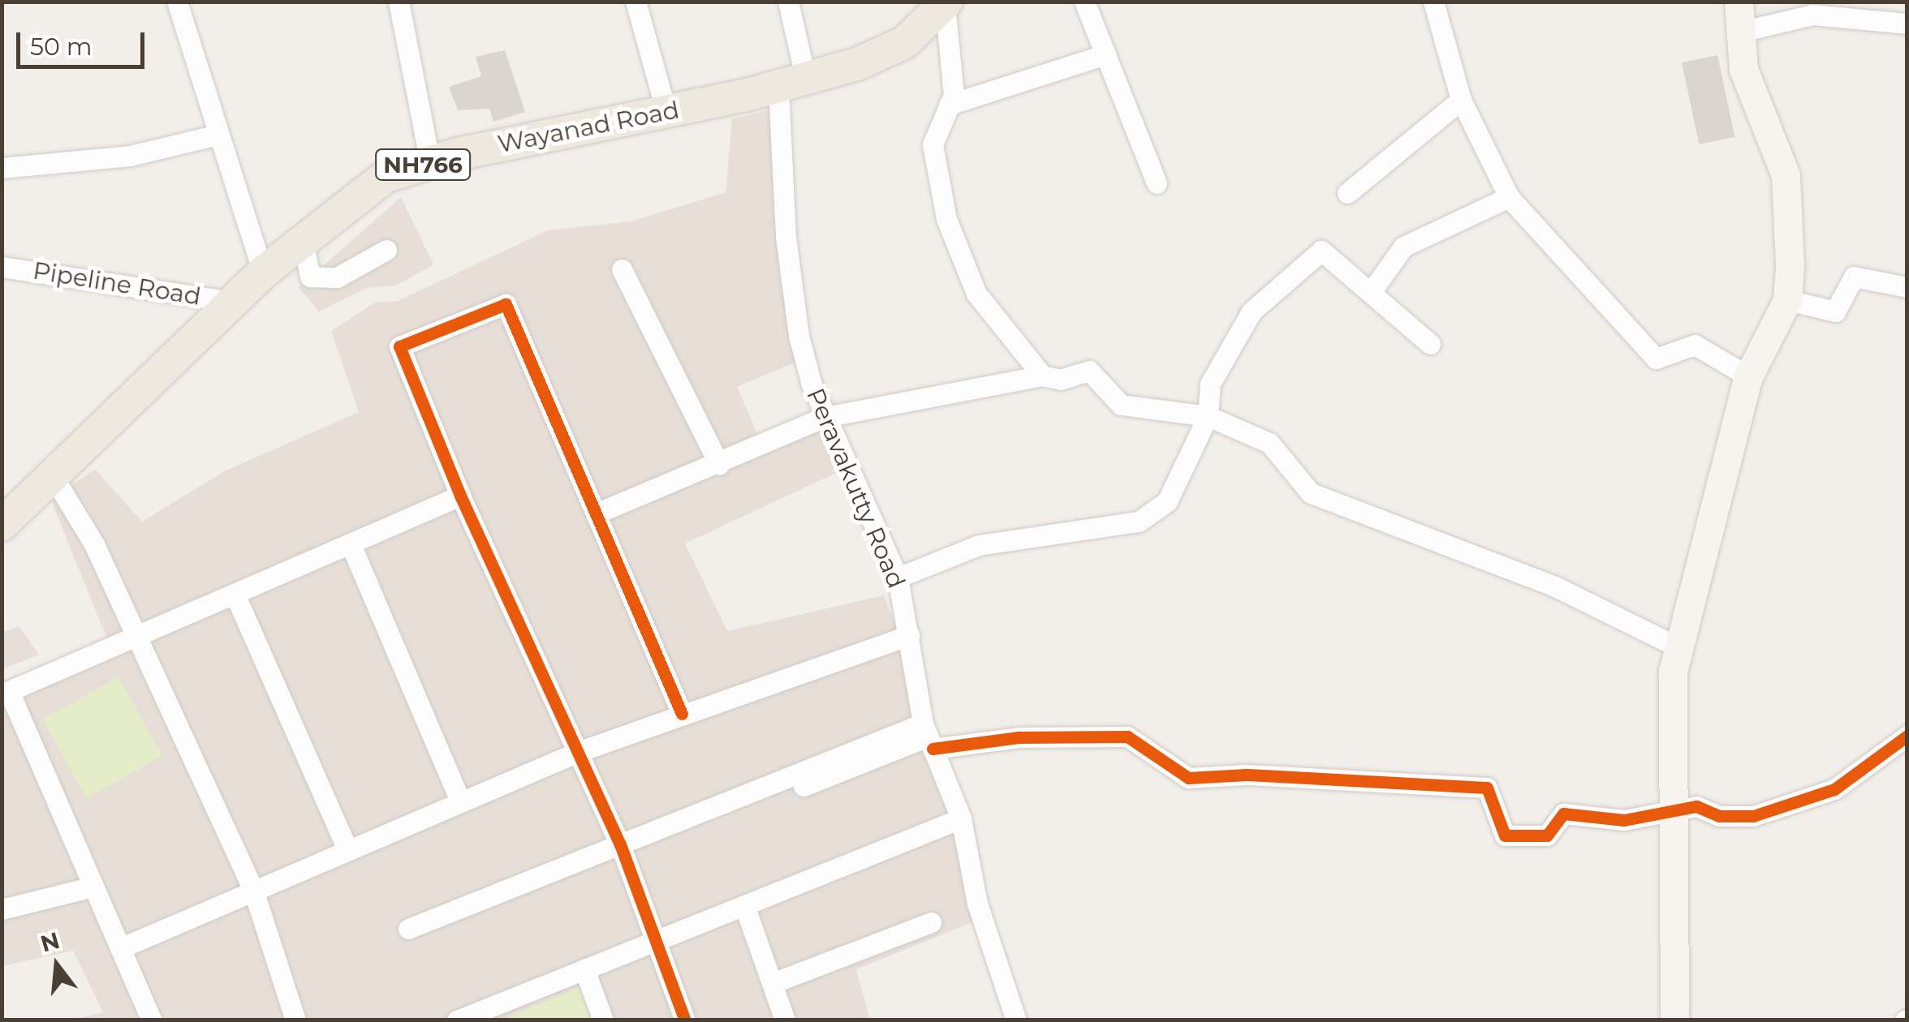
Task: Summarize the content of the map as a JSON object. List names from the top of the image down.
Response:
{
  "streets": {
    "highway": ["Wayanad Road", "NH766"],
    "street": ["Pipeline Road", "Peravakutty Road"]
  },
  "crossings": [
    ["Wayanad Road", "Pipeline Road"],
    ["Wayanad Road", "Peravakutty Road"]
  ],
  "scale_bar": "50 m",
  "north": "top"
}
